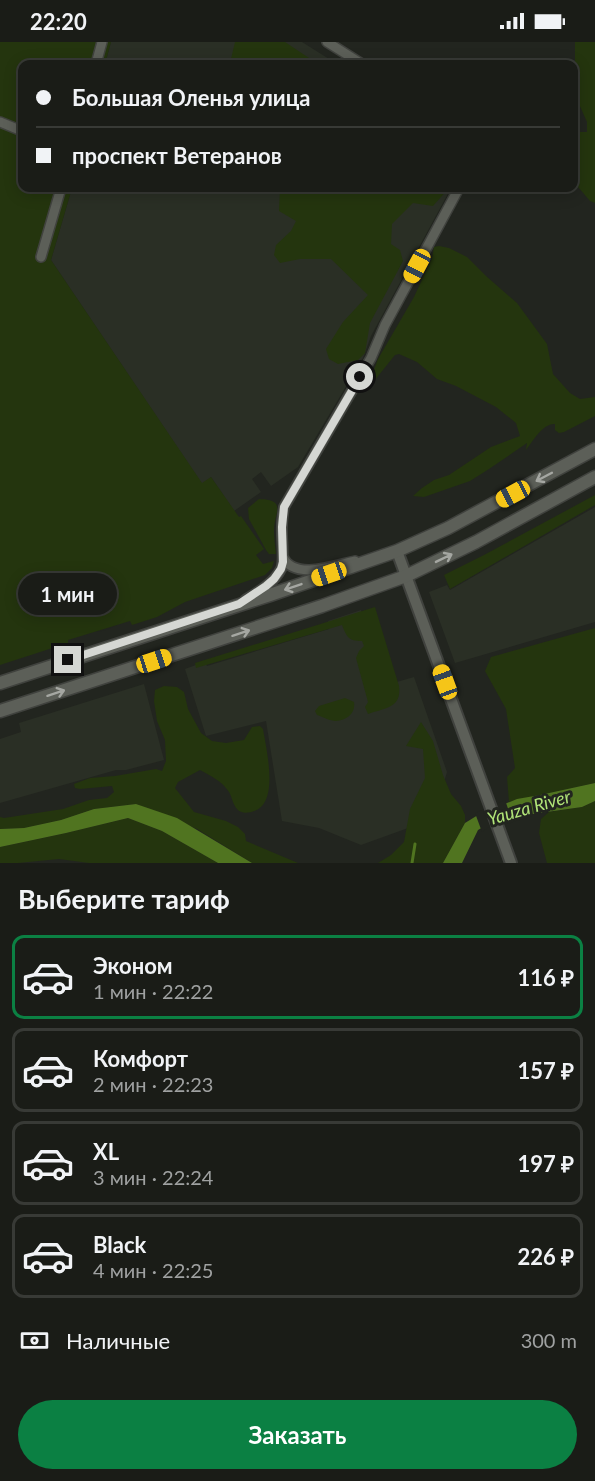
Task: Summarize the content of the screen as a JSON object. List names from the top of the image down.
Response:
{
  "water": ["Yauza River"],
  "page": {
    "status": "22:20",
    "banner": ["Большая Оленья улица", "проспект Ветеранов"],
    "bubble": "1 мин",
    "heading": "Выберите тариф",
    "list": [
      {
        "name": "Эконом",
        "note": "1 мин · 22:22",
        "value": "116 ₽"
      },
      {
        "name": "Комфорт",
        "note": "2 мин · 22:23",
        "value": "157 ₽"
      },
      {
        "name": "XL",
        "note": "3 мин · 22:24",
        "value": "197 ₽"
      },
      {
        "name": "Black",
        "note": "4 мин · 22:25",
        "value": "226 ₽"
      }
    ],
    "pay": ["Наличные", "300 m"],
    "buttons": "Заказать"
  }
}
